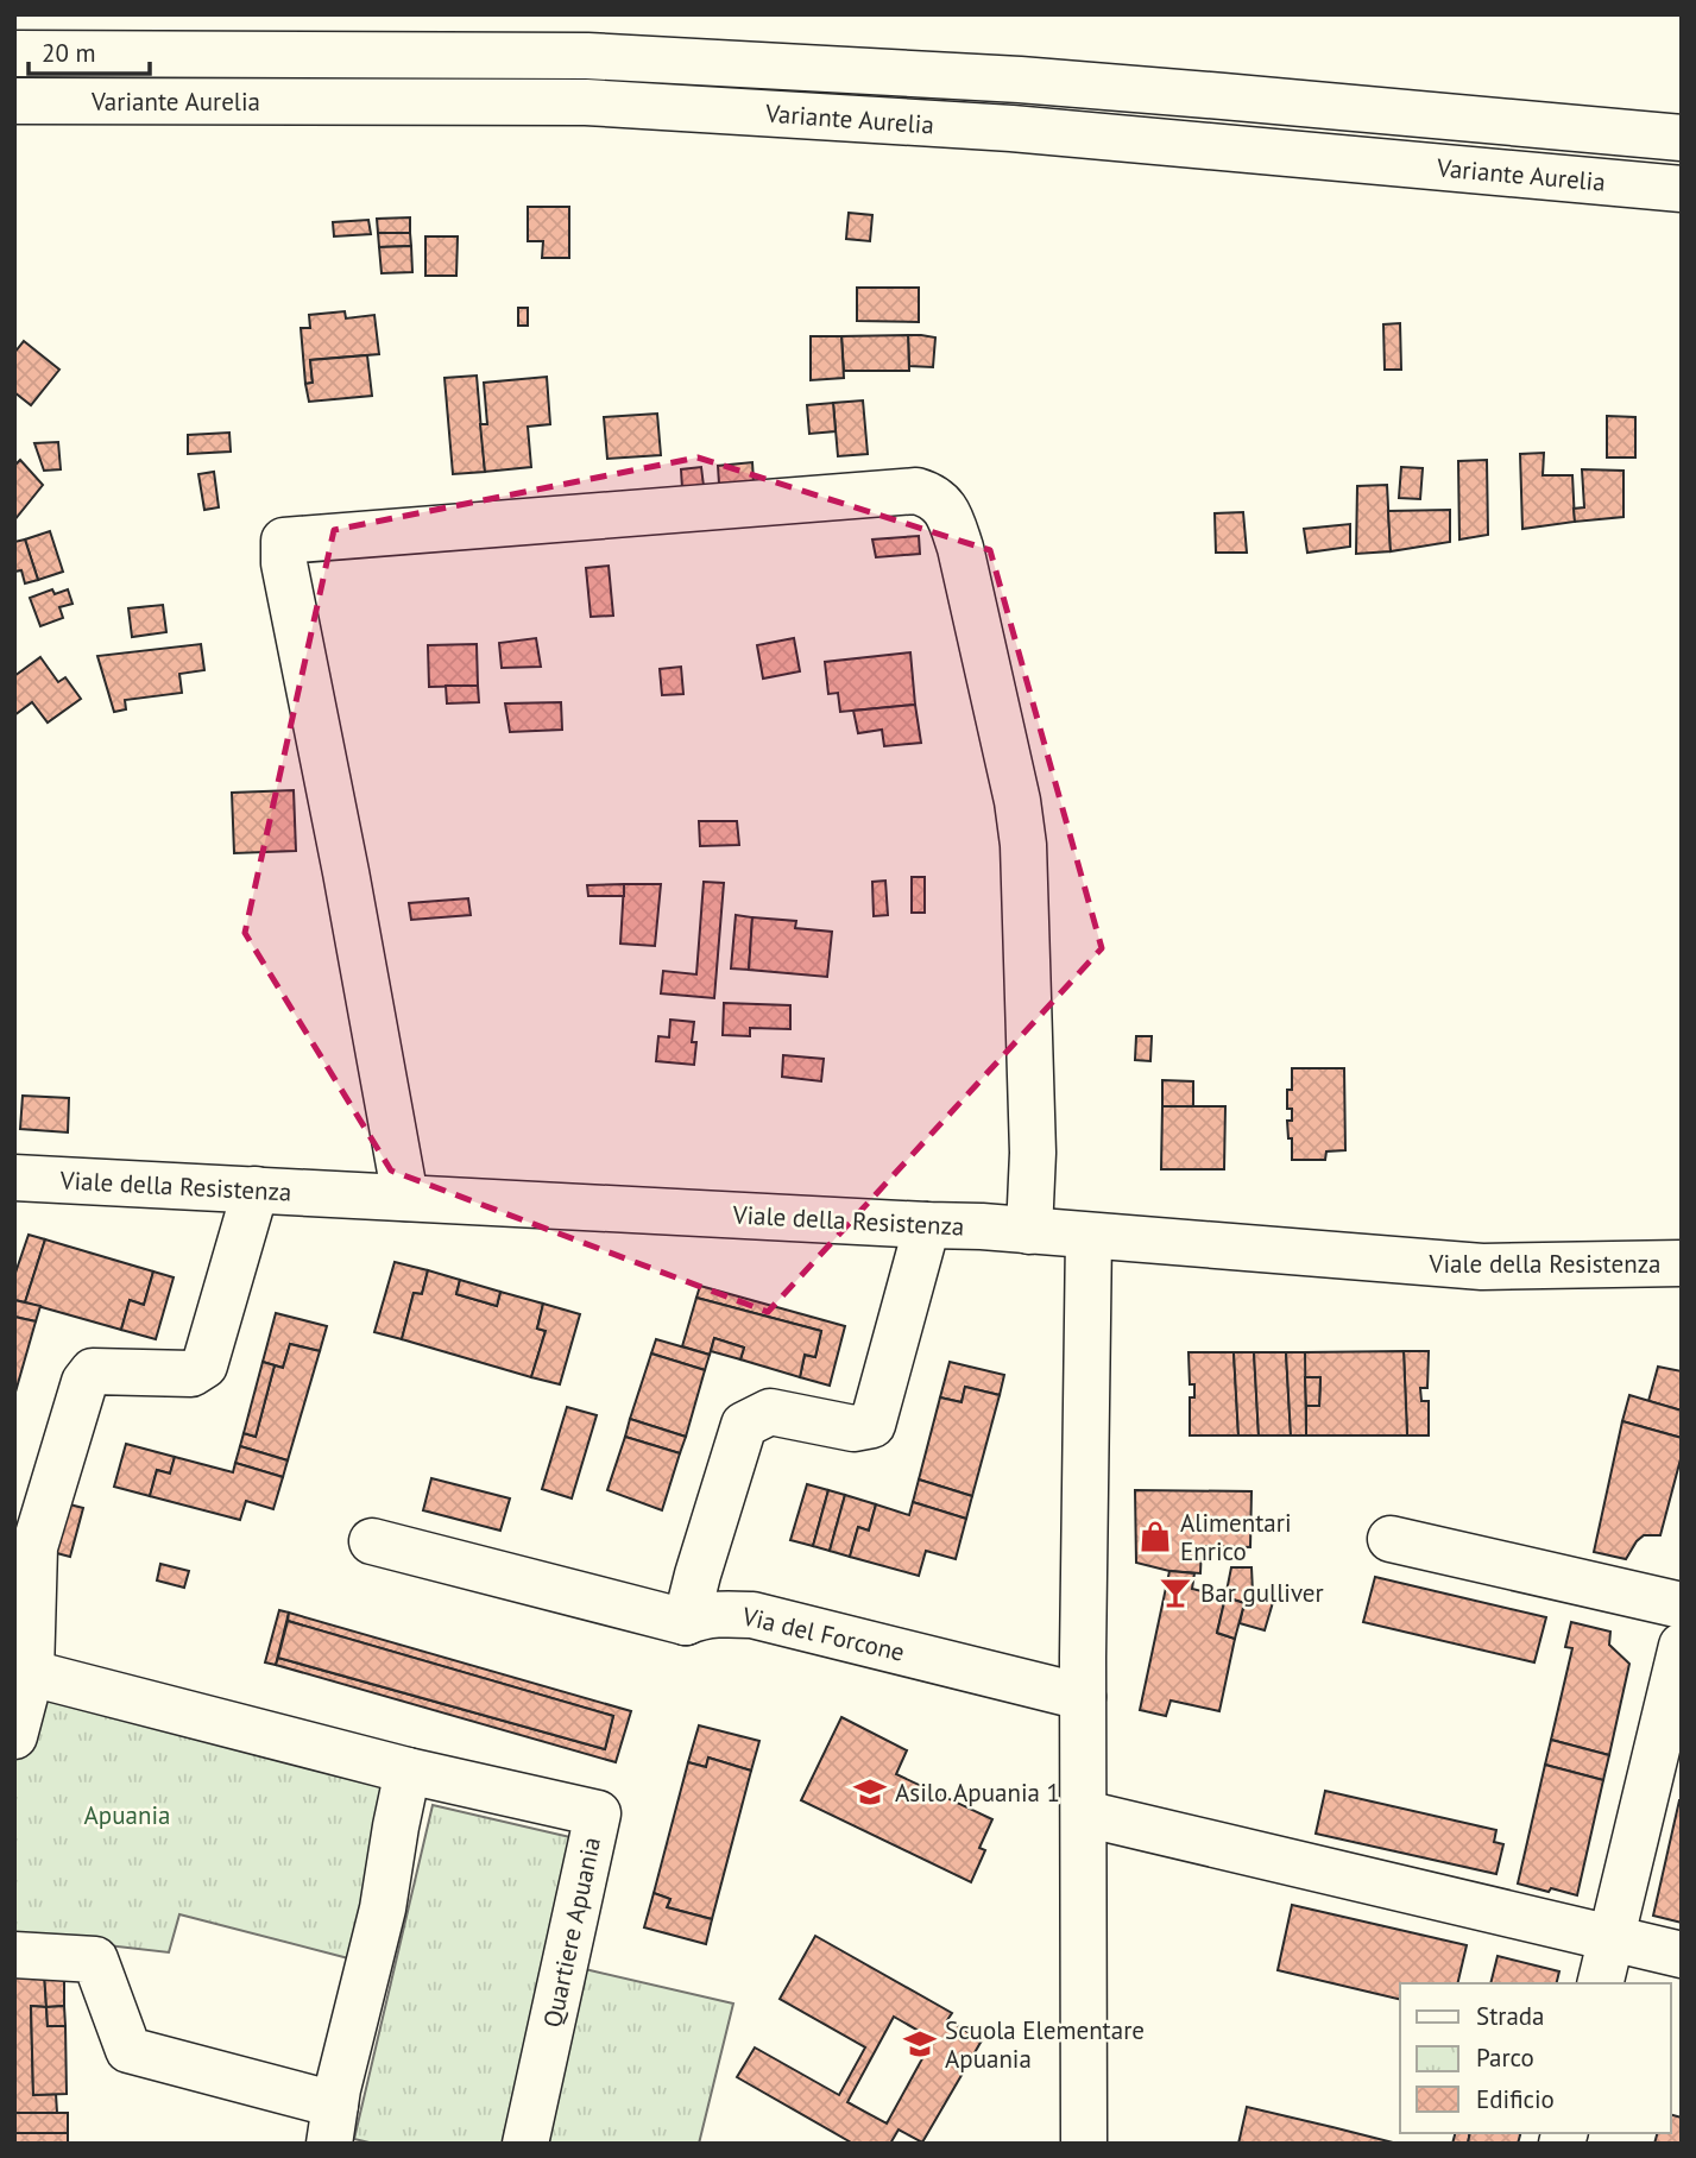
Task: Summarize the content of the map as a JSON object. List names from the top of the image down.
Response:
{
  "streets": {
    "main road": [
      "Variante Aurelia",
      "Viale della Resistenza",
      "Via del Forcone",
      "Quartiere Apuania"
    ]
  },
  "parks": ["Apuania"],
  "places": {
    "shop": ["Alimentari Enrico"],
    "bar": ["Bar gulliver"],
    "school or university": ["Asilo Apuania 1", "Scuola Elementare Apuania"]
  },
  "legend": ["Strada", "Parco", "Edificio"],
  "scale_bar": "20 m"
}
